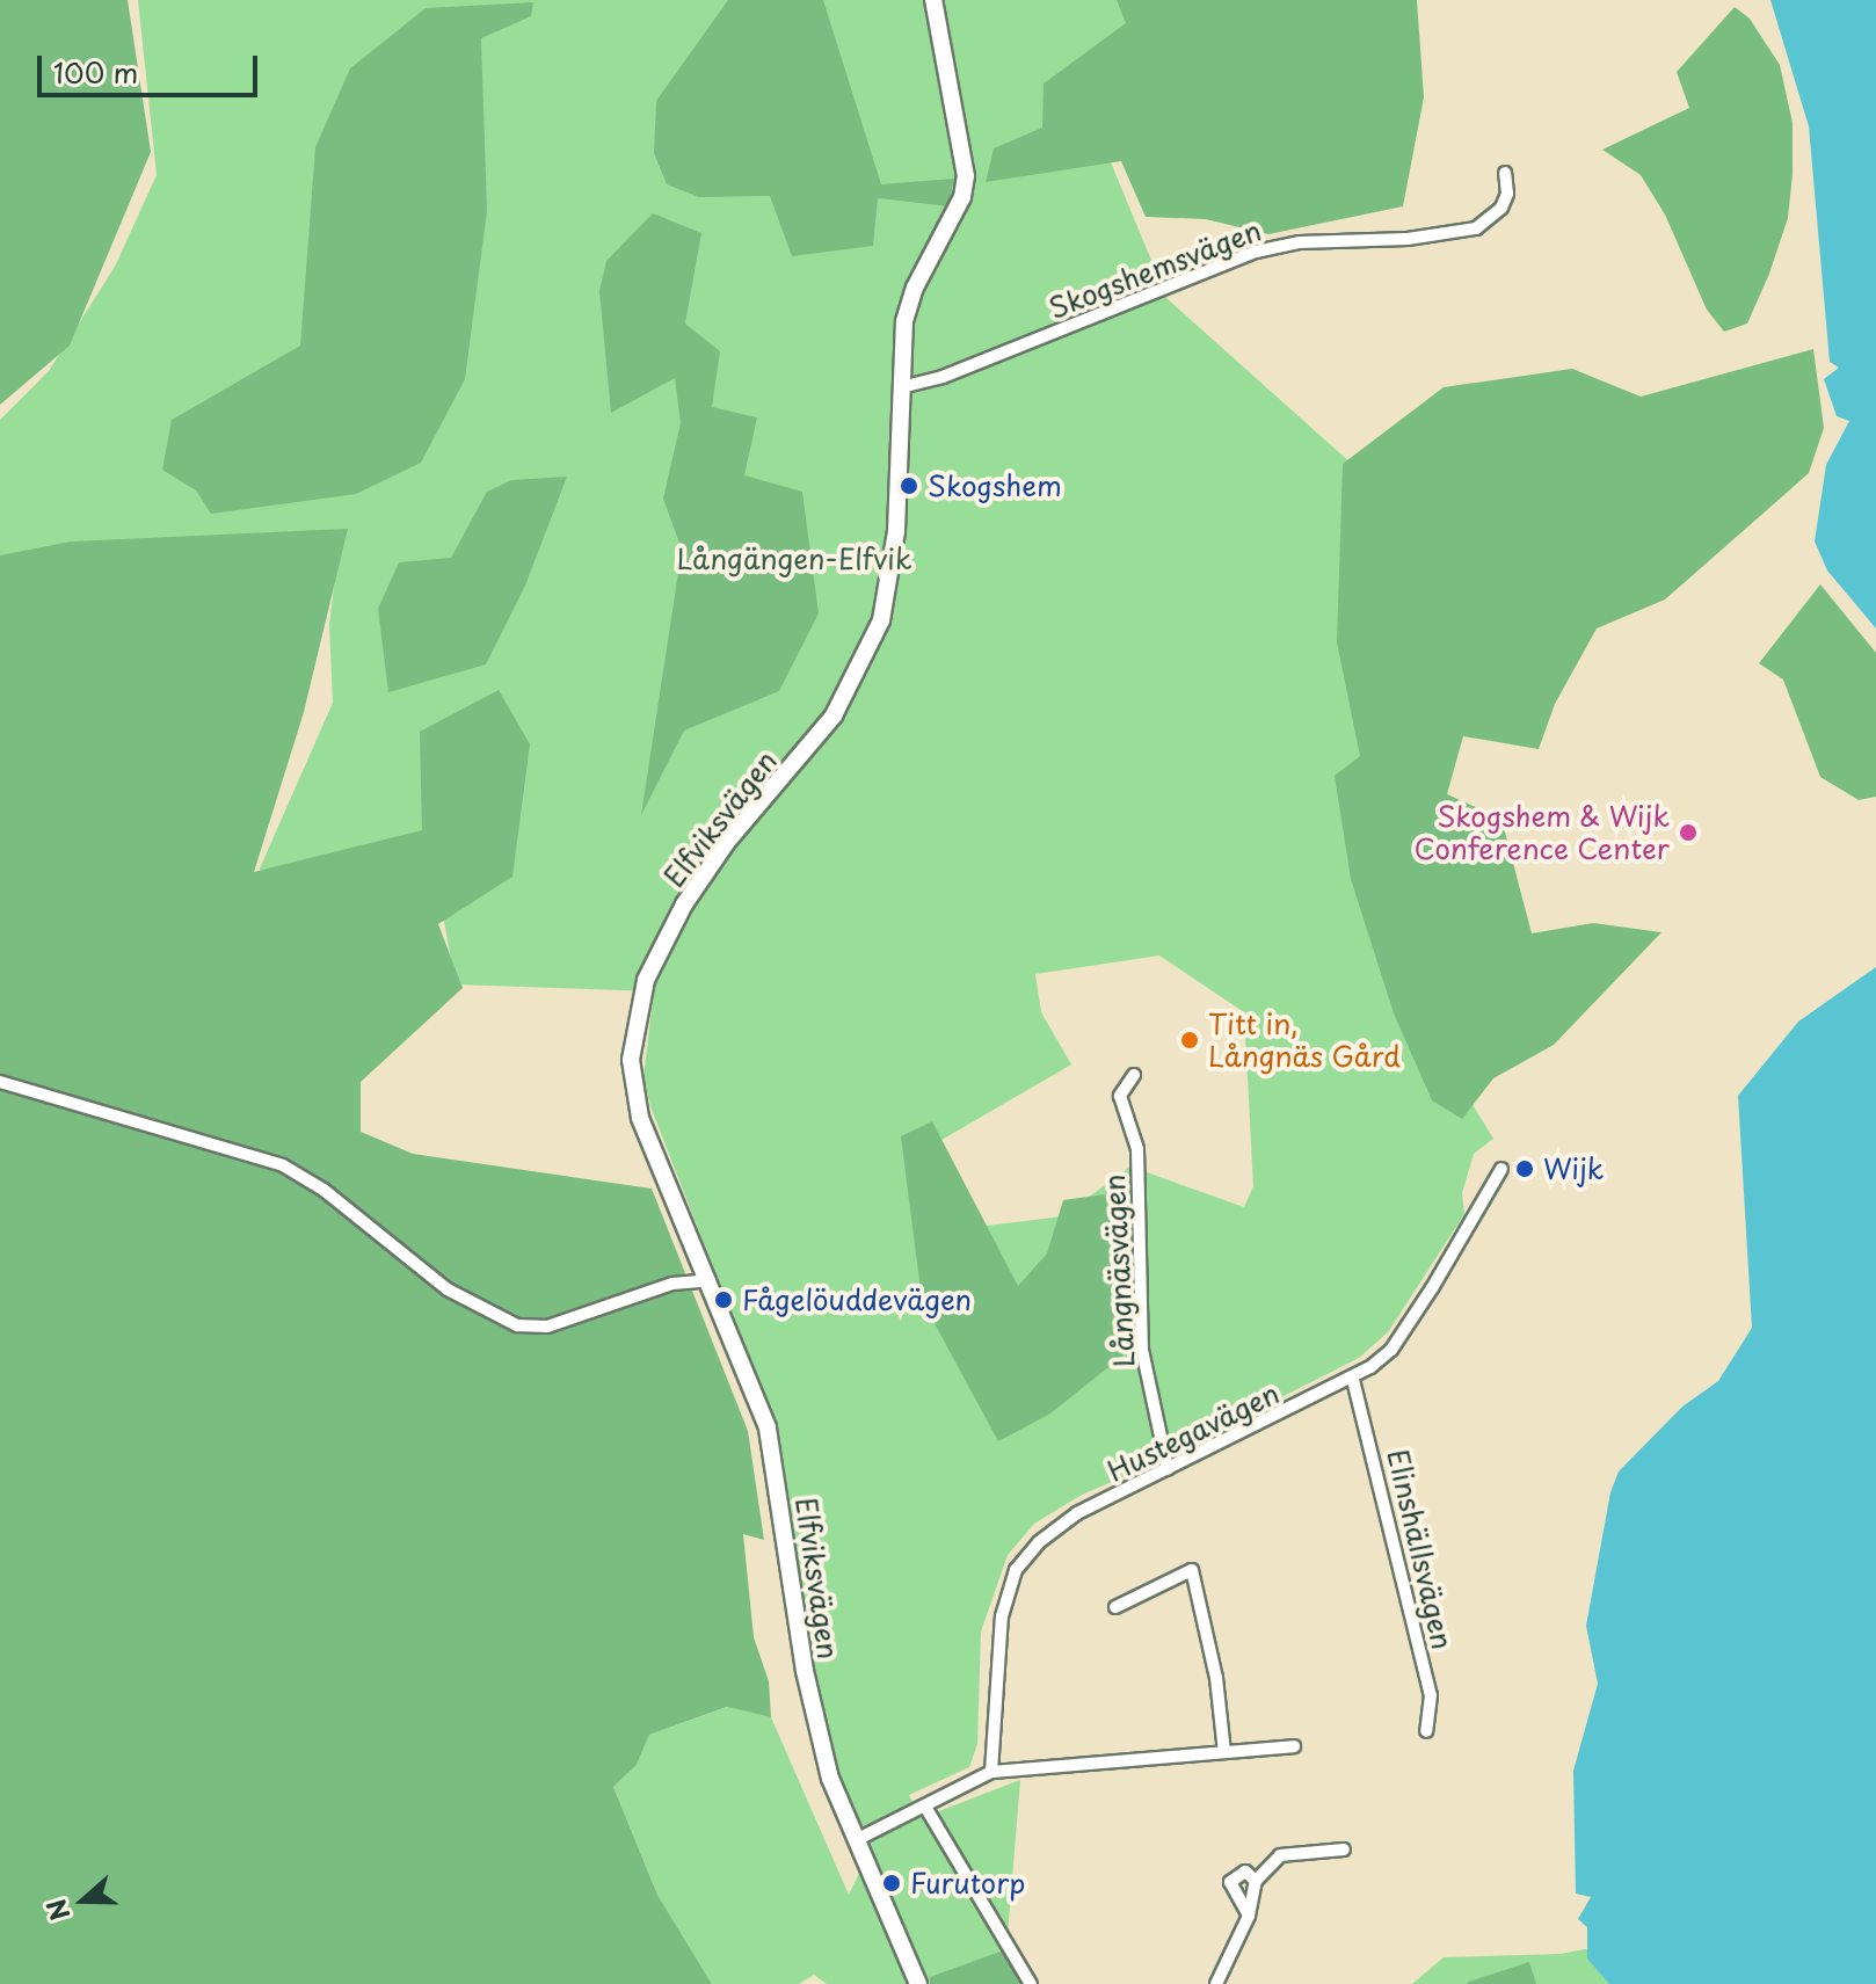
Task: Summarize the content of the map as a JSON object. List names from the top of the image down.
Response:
{
  "streets": {
    "street": [
      "Skogshemsvägen",
      "Elfviksvägen",
      "Långnäsvägen",
      "Hustegavägen",
      "Elinshällsvägen"
    ]
  },
  "crossings": [
    ["Skogshemsvägen", "Elfviksvägen"],
    ["Långnäsvägen", "Hustegavägen"],
    ["Hustegavägen", "Elinshällsvägen"]
  ],
  "parks": ["Långängen-Elfvik"],
  "places": [
    "Skogshem",
    "Skogshem & Wijk Conference Center",
    "Titt in, Långnäs Gård",
    "Wijk",
    "Fågelöuddevägen",
    "Furutorp"
  ],
  "scale_bar": "100 m",
  "north": "left"
}
